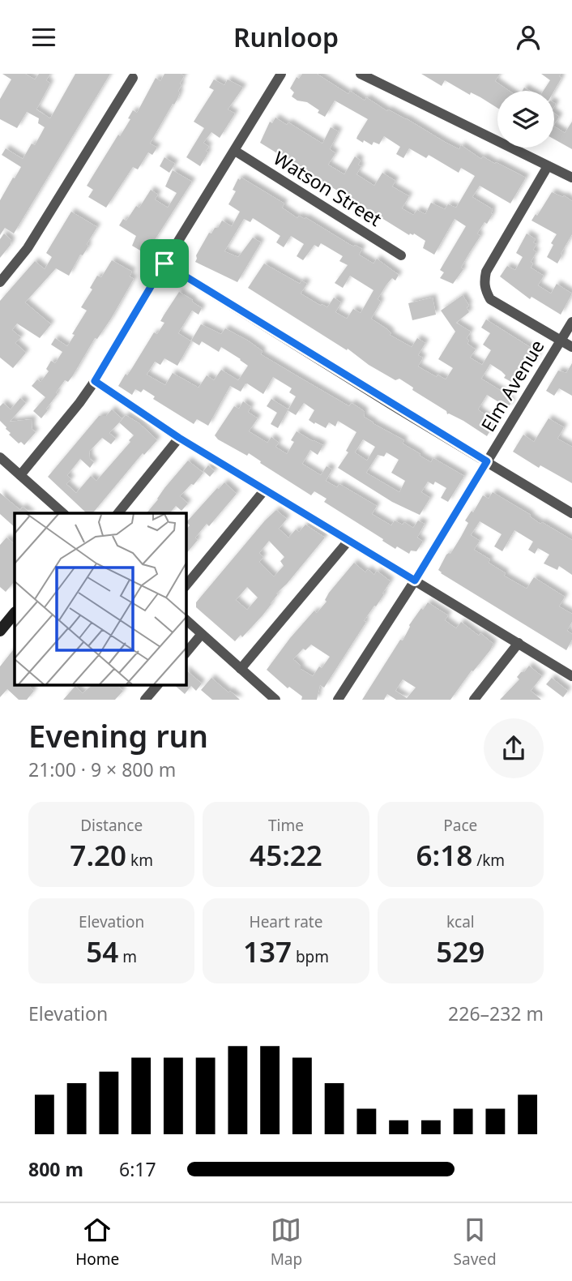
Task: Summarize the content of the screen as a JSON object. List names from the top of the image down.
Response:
{
  "streets": {
    "street": ["Watson Street", "Elm Avenue"]
  },
  "page": {
    "header": "Runloop",
    "heading": ["Evening run", "21:00 · 9 × 800 m"],
    "stats": [
      ["Distance", "7.20 km"],
      ["Time", "45:22"],
      ["Pace", "6:18 /km"],
      ["Elevation", "54 m"],
      ["Heart rate", "137 bpm"],
      ["kcal", "529"]
    ],
    "chart": ["Elevation", "226–232 m"],
    "list": [
      {
        "name": "800 m",
        "note": "6:17"
      }
    ],
    "tabs": ["Home", "Map", "Saved"]
  }
}
